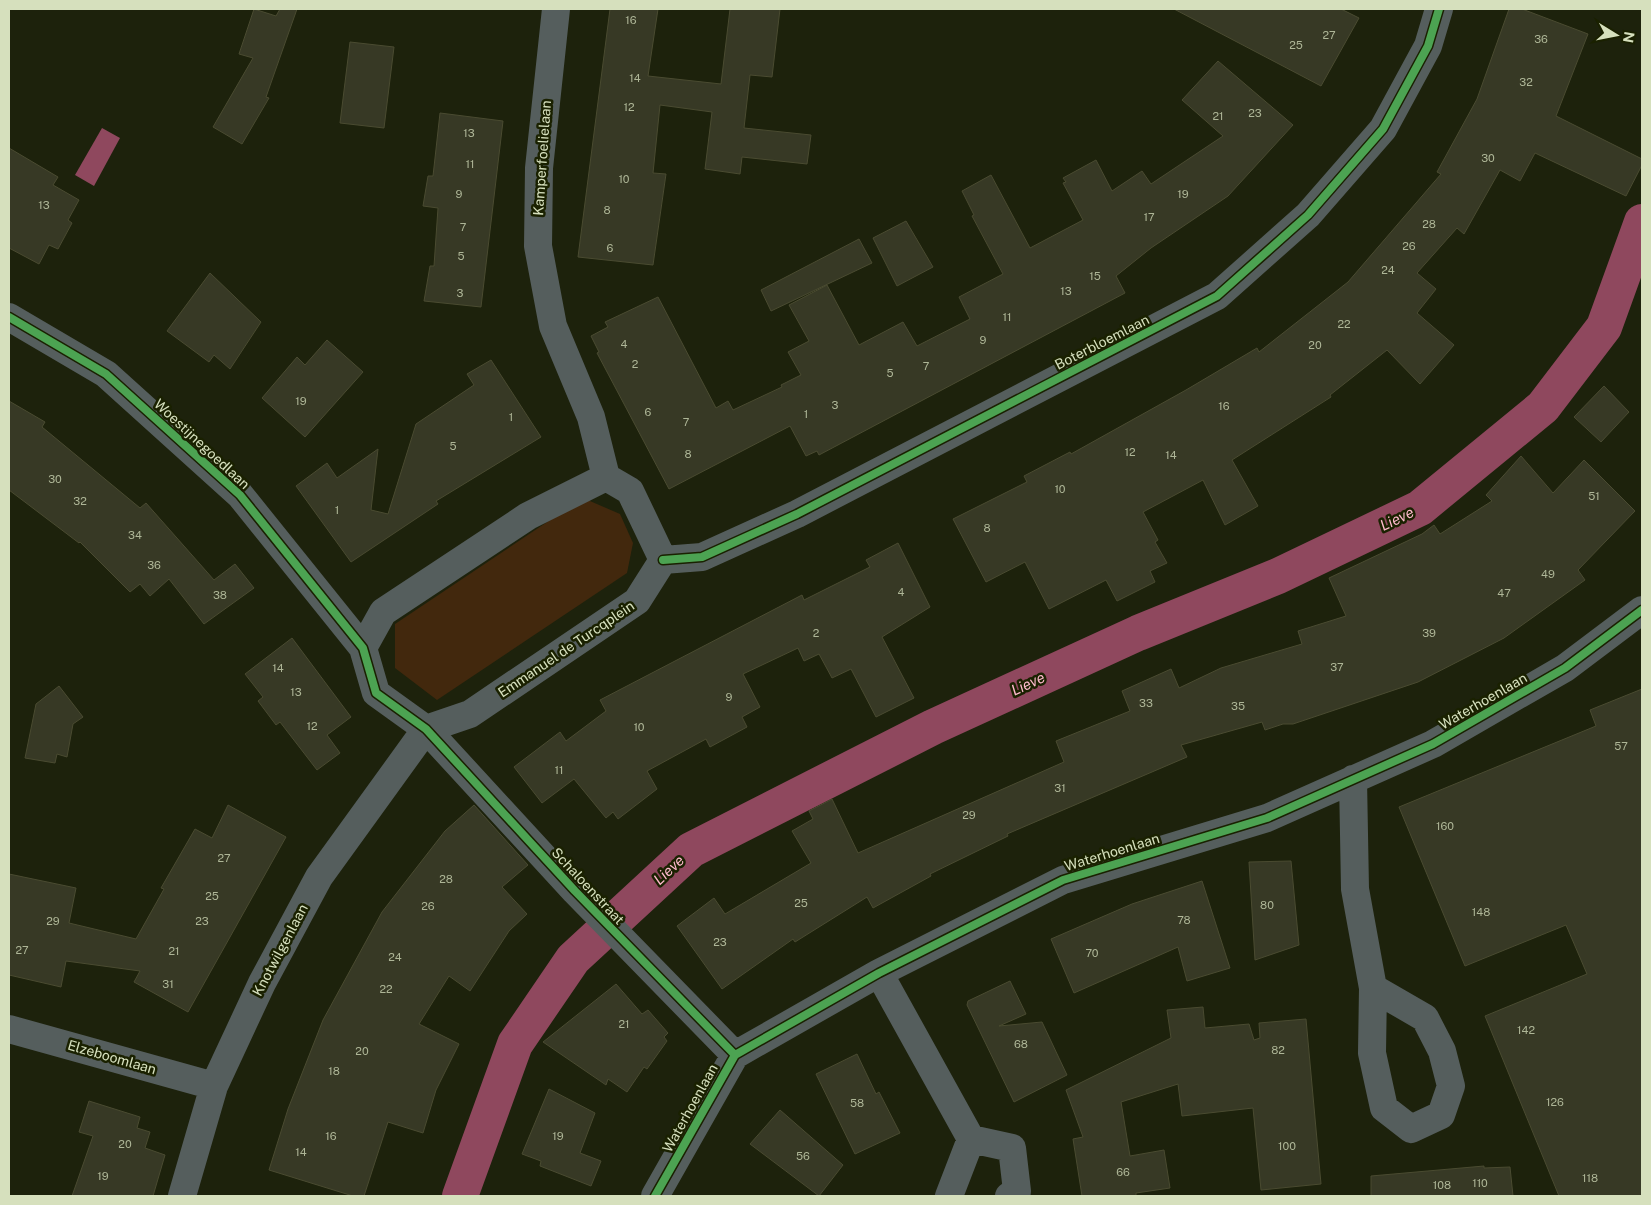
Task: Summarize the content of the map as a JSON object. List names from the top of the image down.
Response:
{
  "streets": {
    "street": [
      "Kamperfoelielaan",
      "Boterbloemlaan",
      "Woestijnegoedlaan",
      "Emmanuel de Turcqplein",
      "Waterhoenlaan",
      "Schaloenstraat",
      "Knotwilgenlaan",
      "Elzeboomlaan"
    ]
  },
  "crossings": [
    ["Boterbloemlaan", "Emmanuel de Turcqplein"],
    ["Emmanuel de Turcqplein", "Schaloenstraat"],
    ["Emmanuel de Turcqplein", "Knotwilgenlaan"],
    ["Waterhoenlaan", "Schaloenstraat"],
    ["Schaloenstraat", "Knotwilgenlaan"],
    ["Knotwilgenlaan", "Elzeboomlaan"]
  ],
  "water": ["Lieve"],
  "house_numbers": [
    "16",
    "27",
    "36",
    "25",
    "14",
    "32",
    "12",
    "23",
    "21",
    "13",
    "30",
    "11",
    "10",
    "9",
    "19",
    "13",
    "8",
    "17",
    "28",
    "7",
    "26",
    "6",
    "5",
    "24",
    "15",
    "13",
    "3",
    "11",
    "22",
    "9",
    "4",
    "20",
    "2",
    "7",
    "5",
    "19",
    "3",
    "16",
    "6",
    "1",
    "1",
    "7",
    "5",
    "12",
    "8",
    "14",
    "30",
    "10",
    "51",
    "32",
    "1",
    "8",
    "34",
    "36",
    "49",
    "4",
    "47",
    "38",
    "2",
    "39",
    "37",
    "14",
    "13",
    "9",
    "33",
    "35",
    "12",
    "10",
    "57",
    "11",
    "31",
    "29",
    "160",
    "27",
    "28",
    "25",
    "25",
    "80",
    "26",
    "148",
    "78",
    "29",
    "23",
    "23",
    "27",
    "21",
    "70",
    "24",
    "31",
    "22",
    "21",
    "142",
    "68",
    "82",
    "20",
    "18",
    "126",
    "58",
    "16",
    "19",
    "20",
    "100",
    "14",
    "56",
    "66",
    "19",
    "118",
    "110",
    "108"
  ],
  "north": "right"
}
